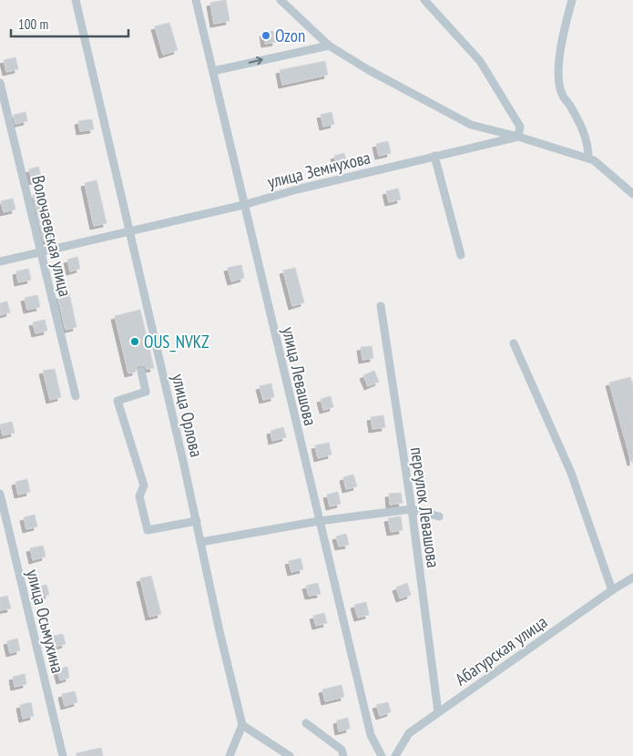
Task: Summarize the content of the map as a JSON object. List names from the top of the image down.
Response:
{
  "streets": {
    "street": [
      "улица Земнухова",
      "Волочаевская улица",
      "улица Левашова",
      "улица Орлова",
      "переулок Левашова",
      "улица Осьмухина",
      "Абагурская улица"
    ]
  },
  "crossings": [
    ["улица Земнухова", "Волочаевская улица"],
    ["улица Земнухова", "улица Левашова"],
    ["улица Земнухова", "улица Орлова"],
    ["переулок Левашова", "Абагурская улица"]
  ],
  "places": ["Ozon", "OUS_NVKZ"],
  "scale_bar": "100 m"
}
